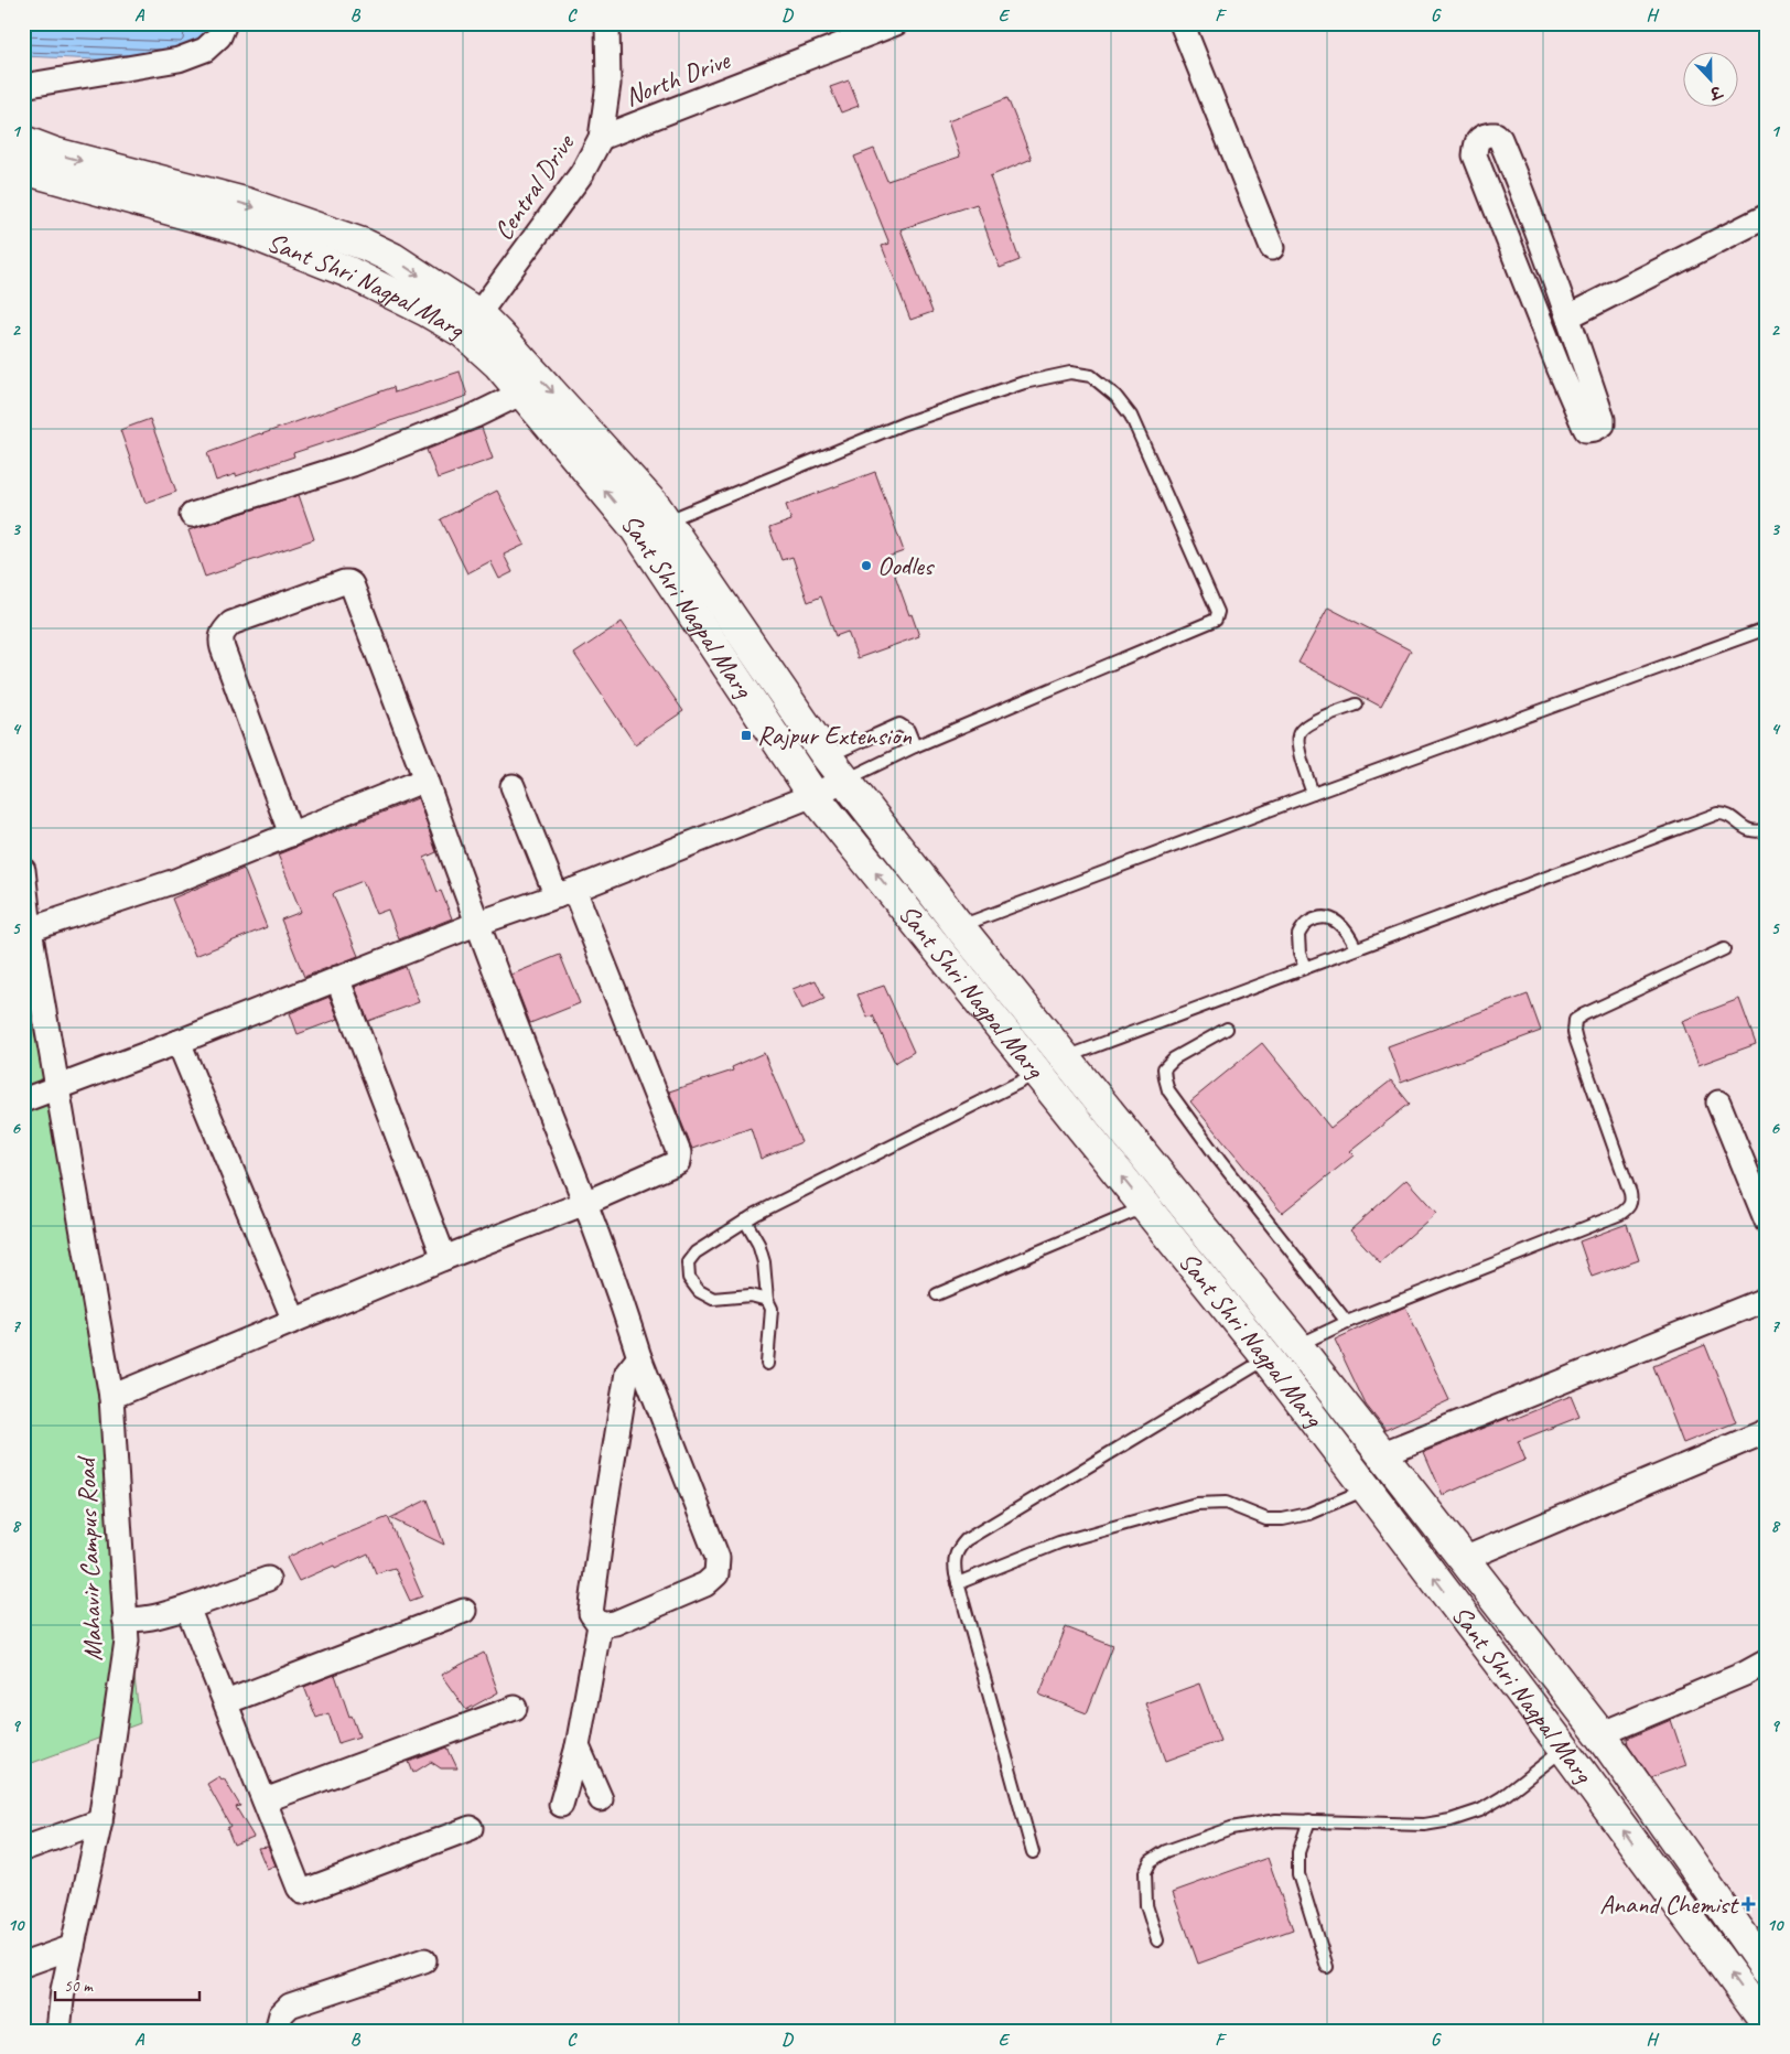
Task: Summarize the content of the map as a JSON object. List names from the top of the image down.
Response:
{
  "streets": {
    "main road": ["Sant Shri Nagpal Marg"],
    "street": ["North Drive", "Central Drive", "Mahavir Campus Road"]
  },
  "crossings": [
    ["North Drive", "Central Drive"],
    ["Central Drive", "Sant Shri Nagpal Marg"]
  ],
  "places": {
    "other": ["Oodles"],
    "transit": ["Rajpur Extension"],
    "health": ["Anand Chemist"]
  },
  "scale_bar": "50 m",
  "north": "bottom",
  "grid": {
    "columns": [
      "A",
      "B",
      "C",
      "D",
      "E",
      "F",
      "G",
      "H"
    ],
    "rows": [
      "1",
      "2",
      "3",
      "4",
      "5",
      "6",
      "7",
      "8",
      "9",
      "10"
    ]
  }
}
